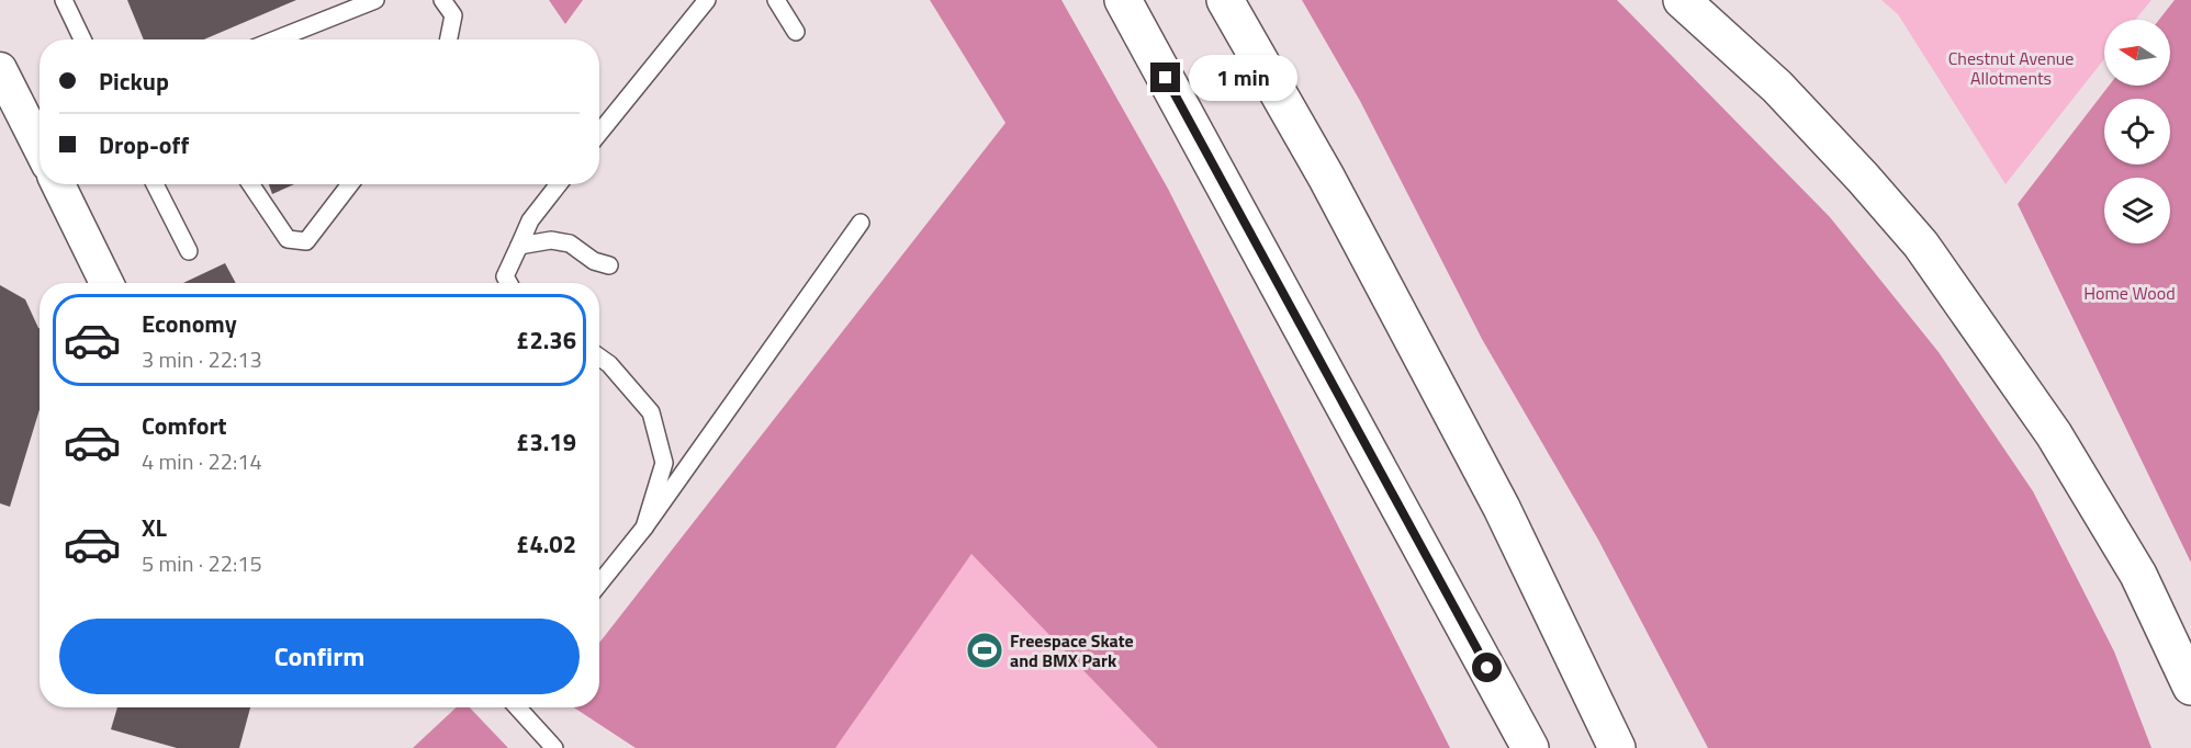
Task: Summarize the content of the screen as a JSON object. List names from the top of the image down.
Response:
{
  "parks": ["Chestnut Avenue Allotments", "Home Wood"],
  "places": {
    "sports": ["Freespace Skate and BMX Park"]
  },
  "north": "left",
  "page": {
    "banner": ["Pickup", "Drop-off"],
    "bubble": "1 min",
    "list": [
      {
        "name": "Economy",
        "note": "3 min · 22:13",
        "value": "£2.36"
      },
      {
        "name": "Comfort",
        "note": "4 min · 22:14",
        "value": "£3.19"
      },
      {
        "name": "XL",
        "note": "5 min · 22:15",
        "value": "£4.02"
      }
    ],
    "buttons": "Confirm"
  }
}
